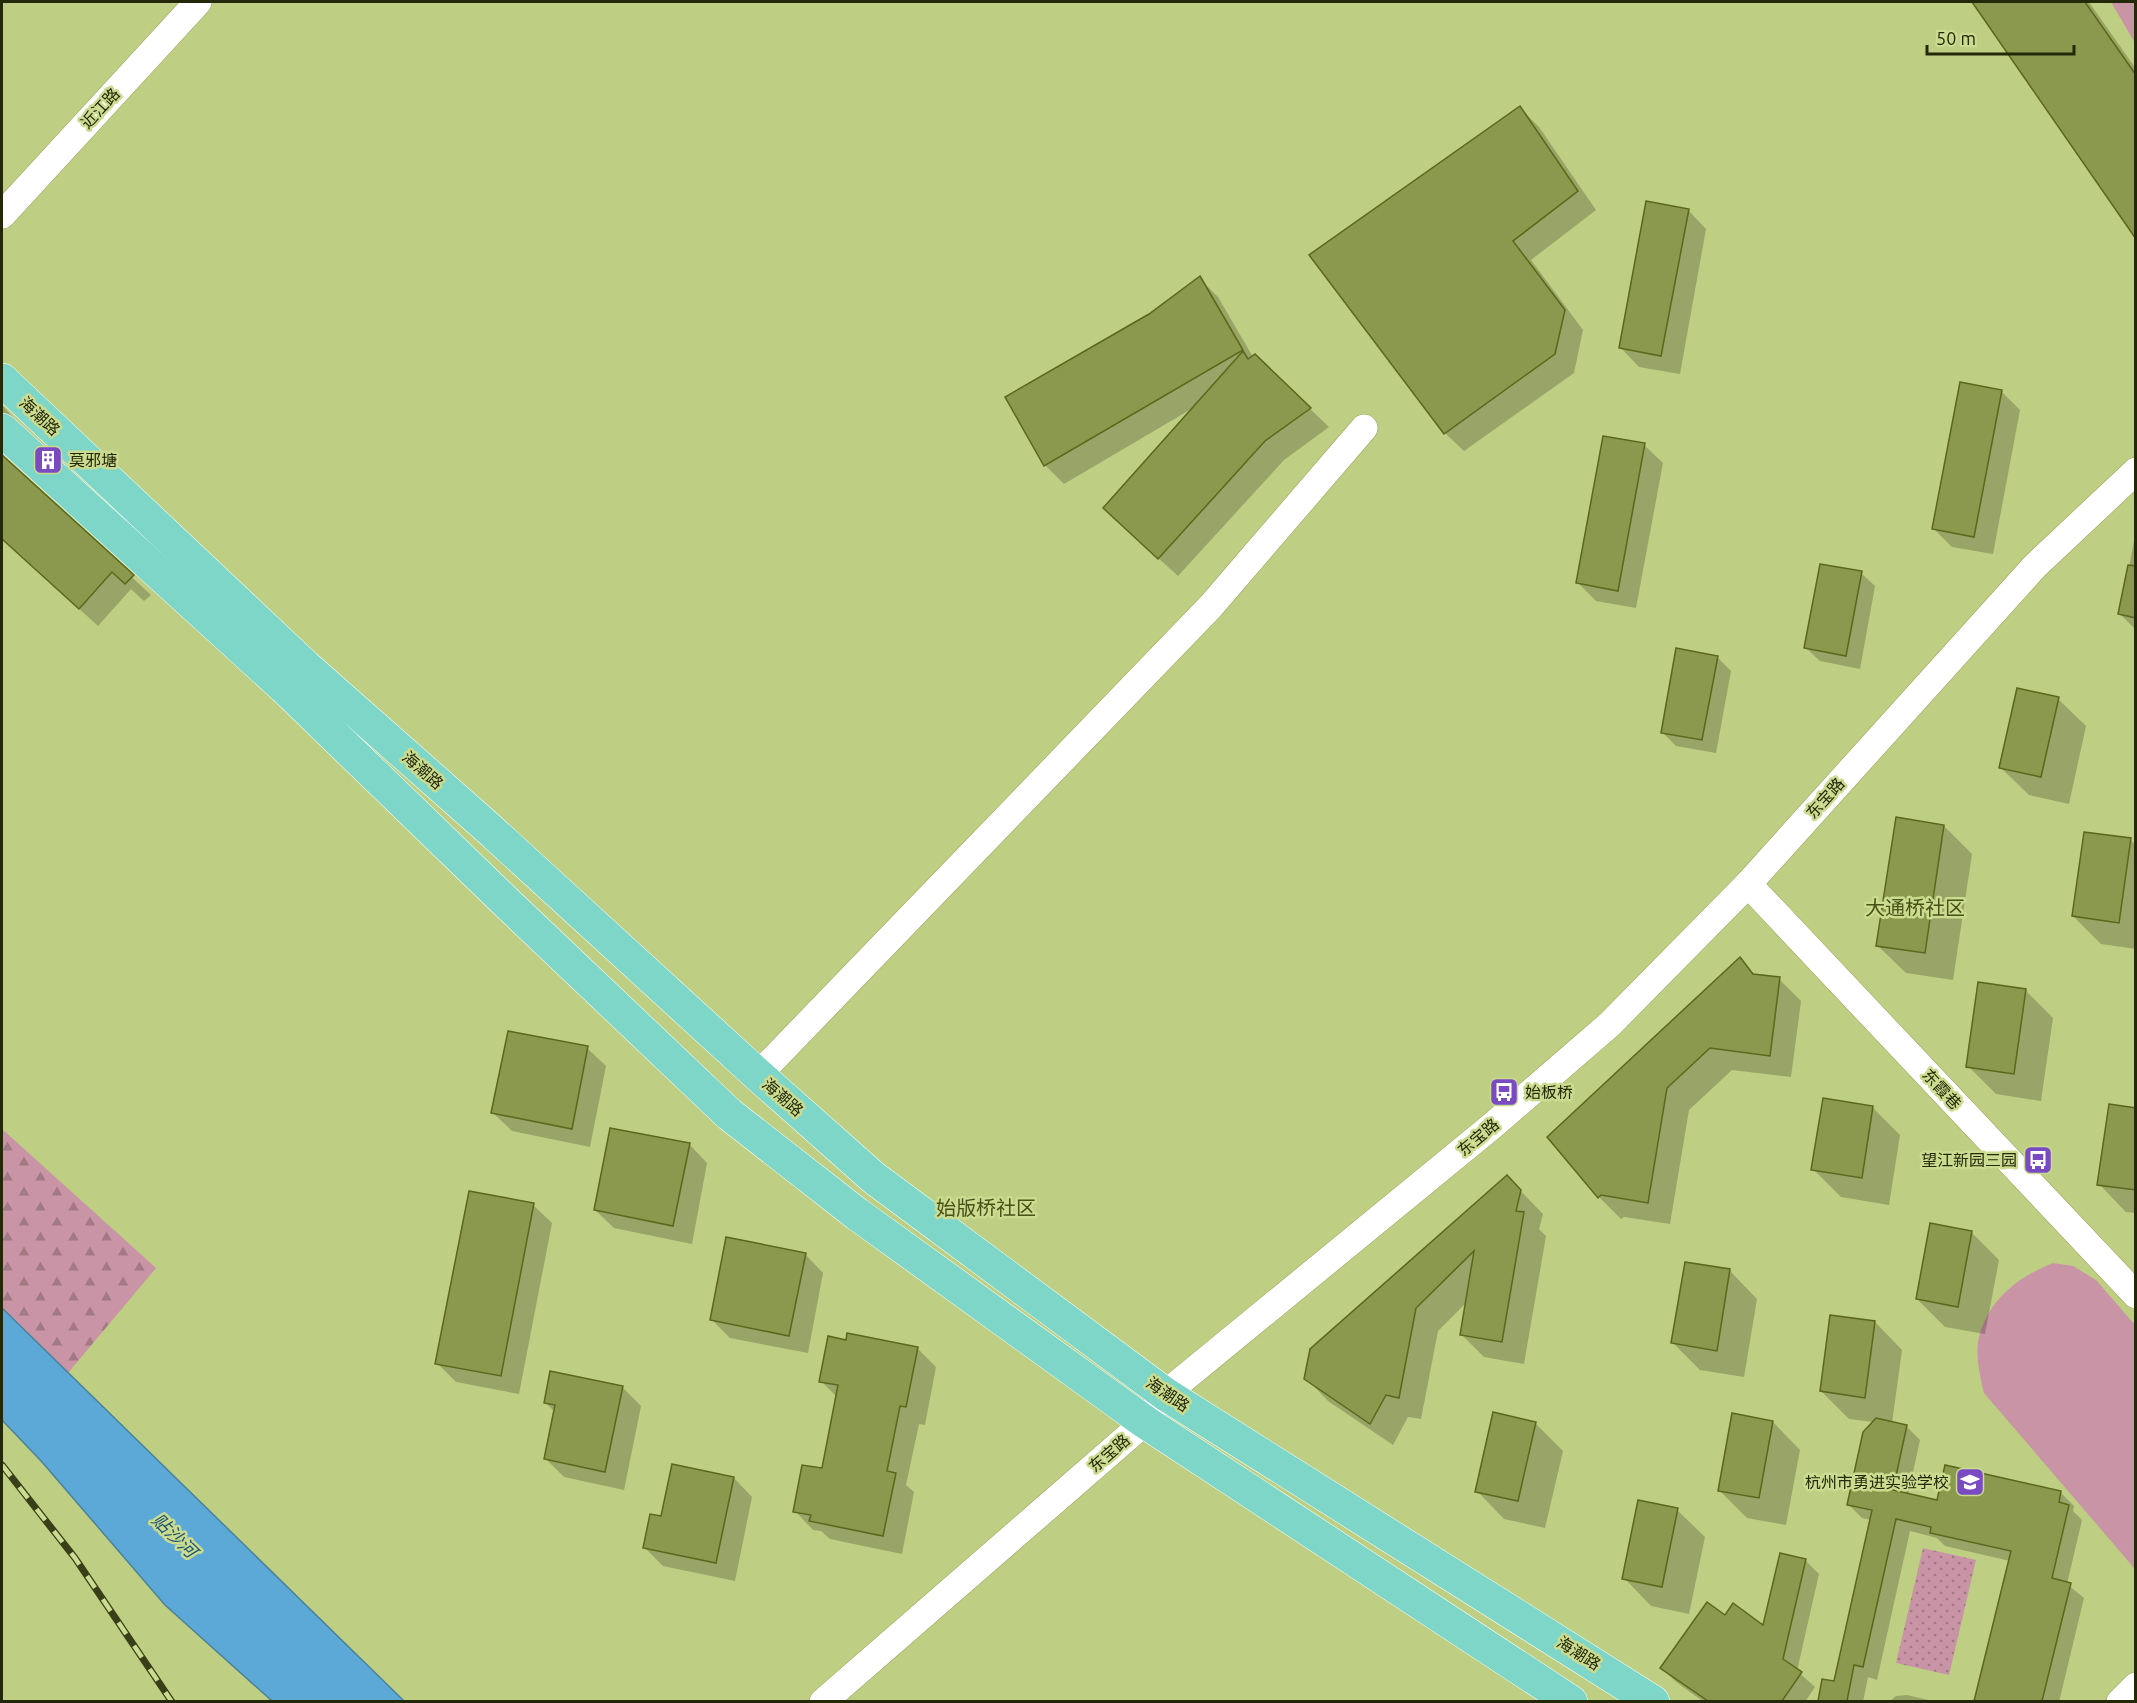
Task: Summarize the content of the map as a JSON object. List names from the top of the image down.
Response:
{
  "streets": {
    "main road": ["海潮路"],
    "street": ["近江路", "东宝路", "东霞巷"]
  },
  "crossings": [
    ["海潮路", "东宝路"],
    ["东宝路", "东霞巷"]
  ],
  "districts": ["大通桥社区", "始版桥社区"],
  "water": ["贴沙河"],
  "places": {
    "building": ["莫邪塘"],
    "bus stop": ["始板桥", "望江新园三园"],
    "school or university": ["杭州市勇进实验学校"]
  },
  "scale_bar": "50 m"
}
